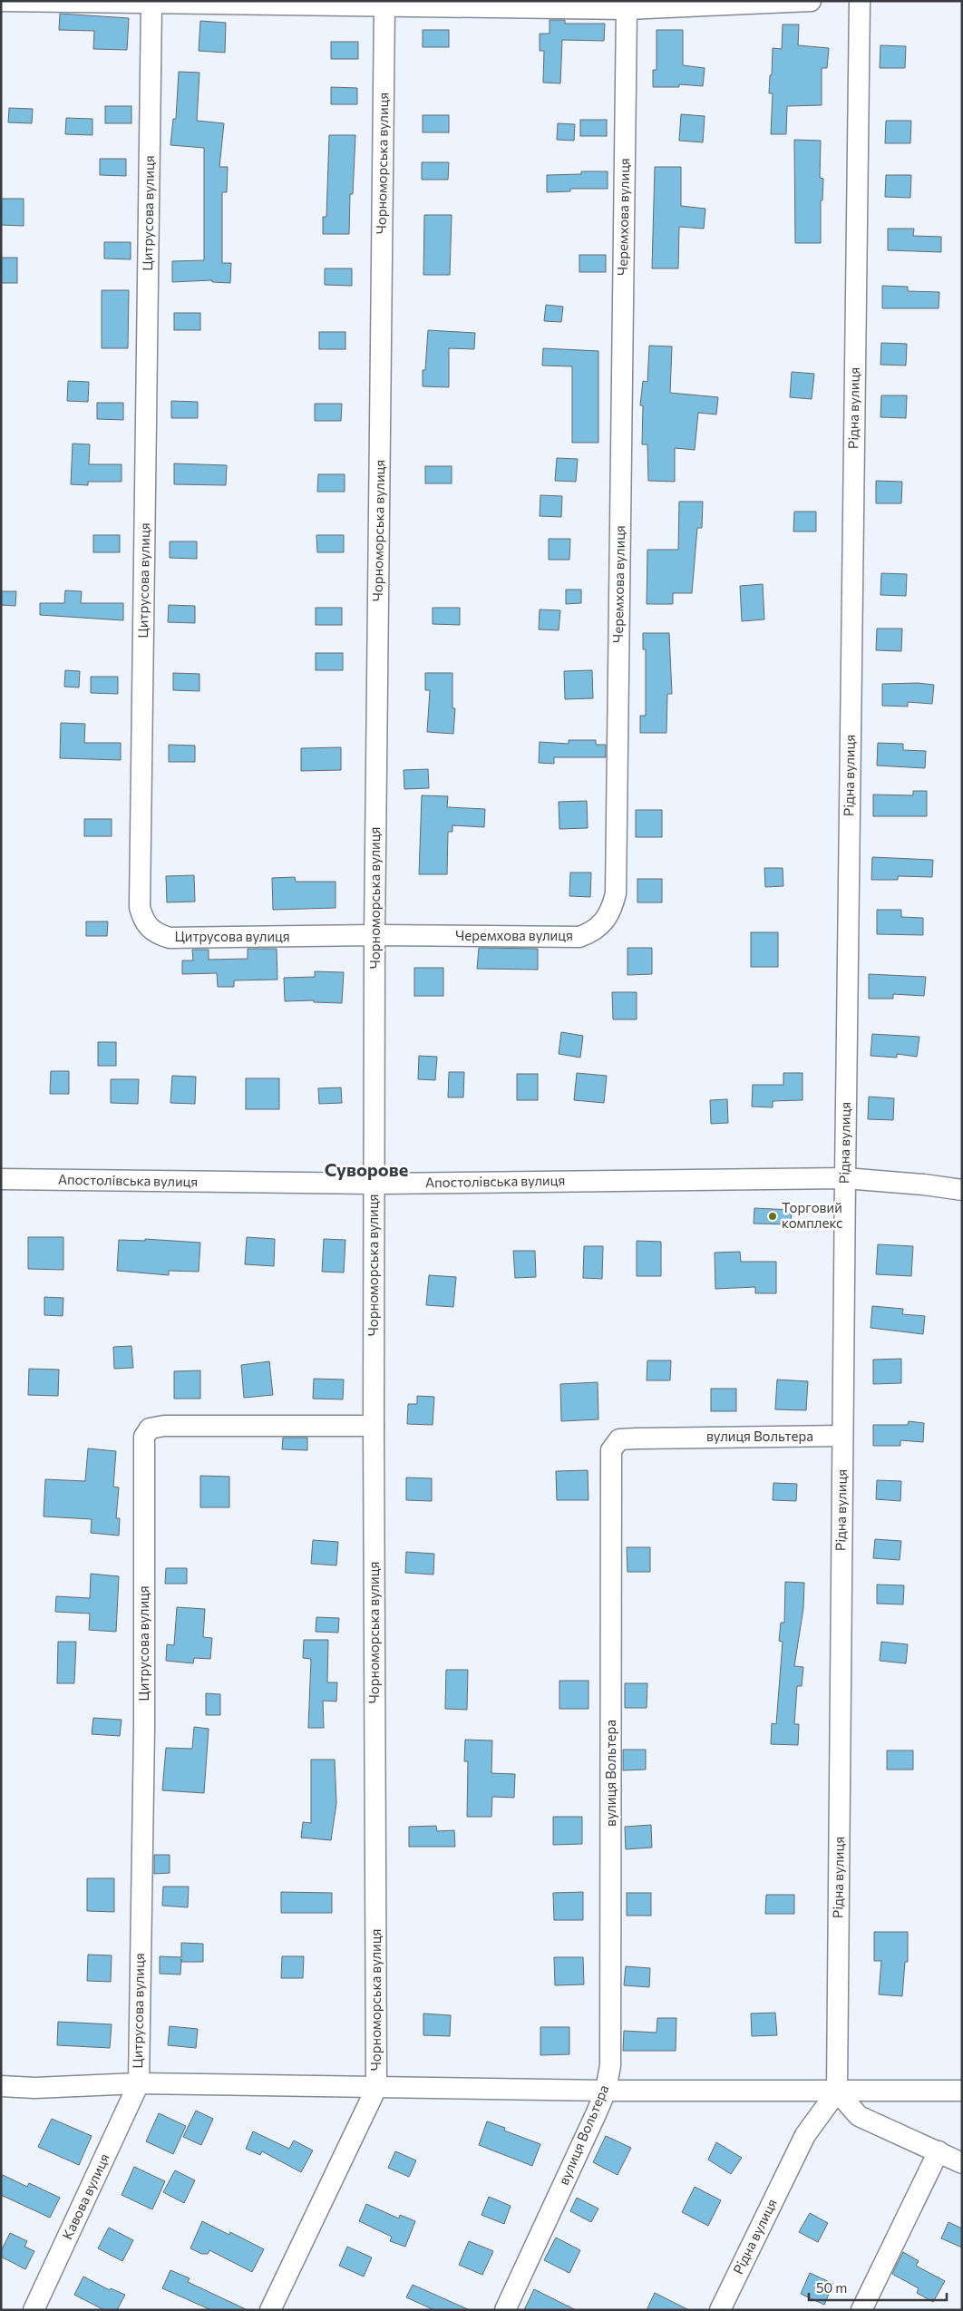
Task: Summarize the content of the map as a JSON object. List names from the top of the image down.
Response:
{
  "streets": {
    "street": [
      "Чорноморська вулиця",
      "Цитрусова вулиця",
      "Черемхова вулиця",
      "Рідна вулиця",
      "Апостолівська вулиця",
      "вулиця Вольтера",
      "Кавова вулиця"
    ]
  },
  "crossings": [
    ["Чорноморська вулиця", "Цитрусова вулиця"],
    ["Чорноморська вулиця", "Черемхова вулиця"],
    ["Чорноморська вулиця", "Апостолівська вулиця"],
    ["Цитрусова вулиця", "Черемхова вулиця"],
    ["Цитрусова вулиця", "Кавова вулиця"],
    ["Рідна вулиця", "Апостолівська вулиця"],
    ["Рідна вулиця", "вулиця Вольтера"]
  ],
  "districts": ["Суворове"],
  "places": ["Торговий комплекс"],
  "scale_bar": "50 m"
}
